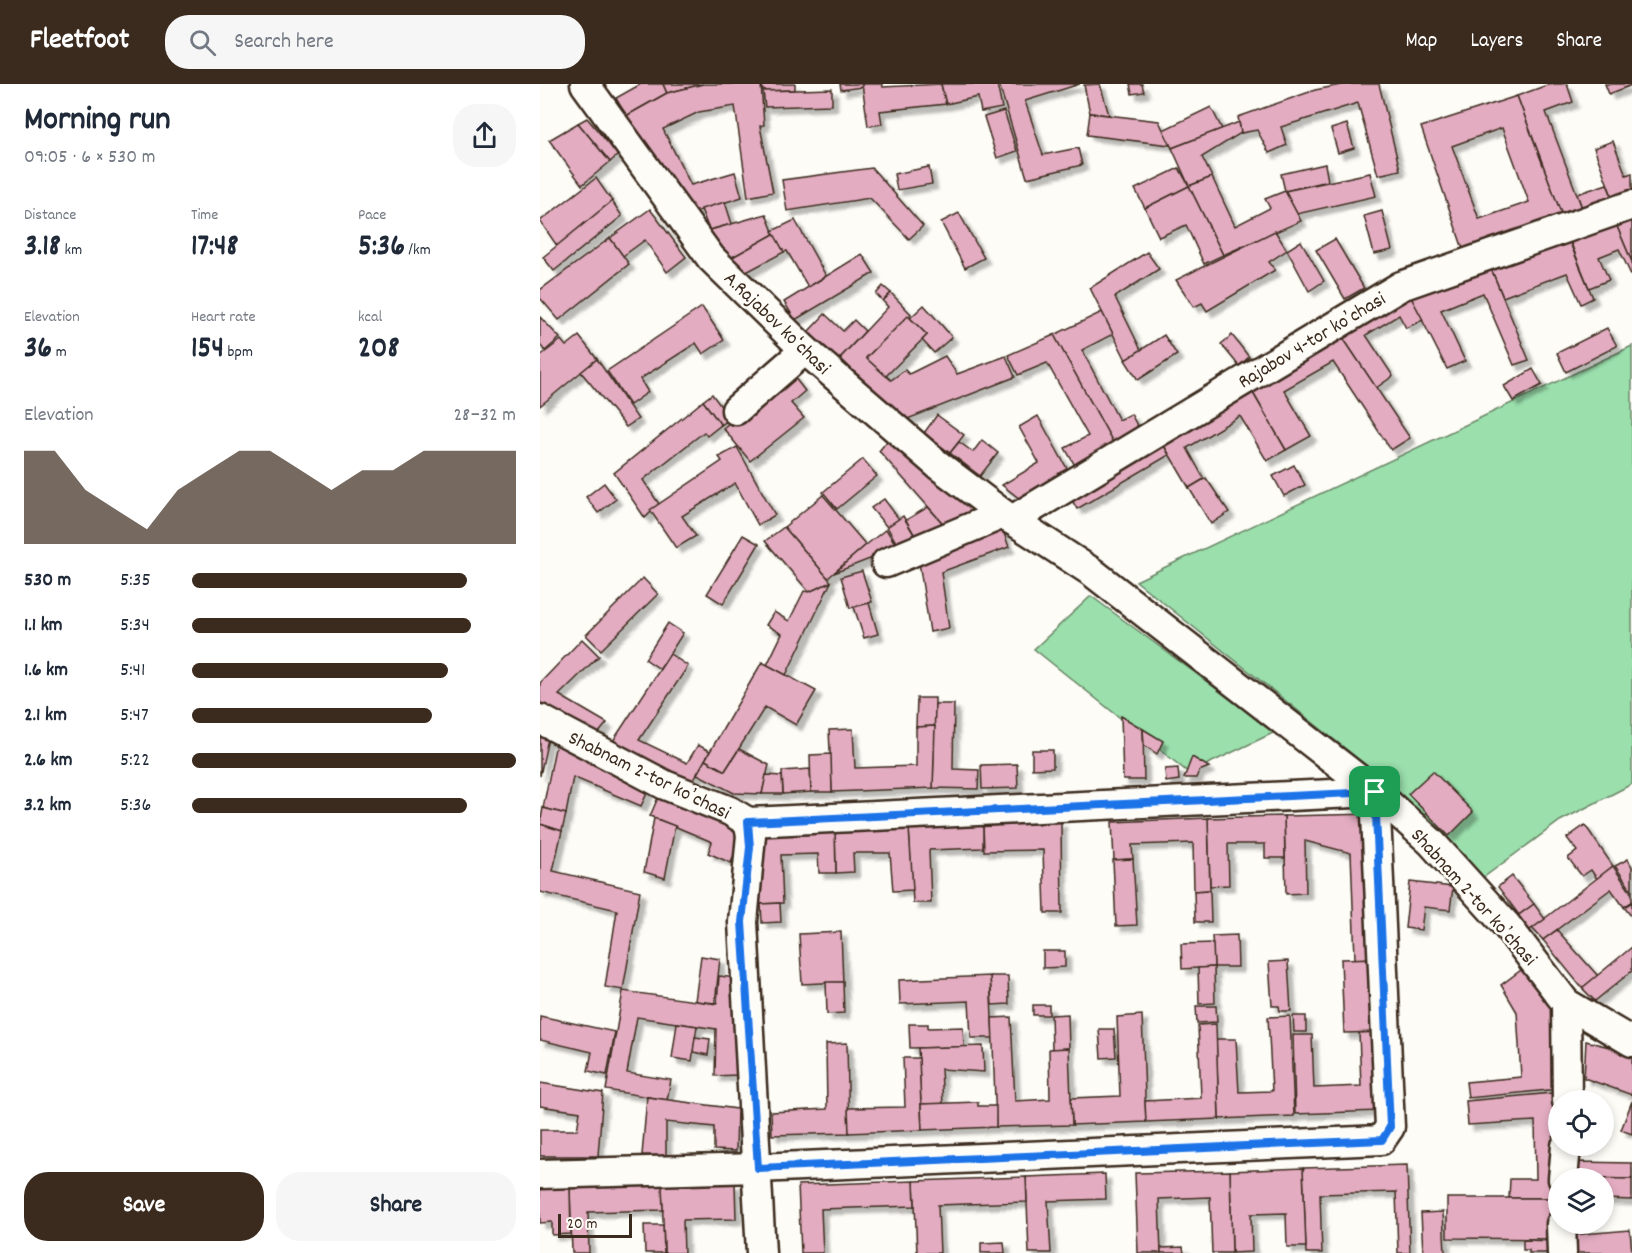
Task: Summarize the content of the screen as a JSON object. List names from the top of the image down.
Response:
{
  "streets": {
    "street": ["A.Rajabov koʻchasi", "Rajabov 4-tor koʼchasi", "Shabnam 2-tor koʼchasi"]
  },
  "crossings": [
    ["A.Rajabov koʻchasi", "Rajabov 4-tor koʼchasi"],
    ["A.Rajabov koʻchasi", "Shabnam 2-tor koʼchasi"]
  ],
  "scale_bar": "20 m",
  "page": {
    "header": "Fleetfoot",
    "search": "Search here",
    "nav": ["Map", "Layers", "Share"],
    "heading": ["Morning run", "09:05 · 6 × 530 m"],
    "stats": [
      ["Distance", "3.18 km"],
      ["Time", "17:48"],
      ["Pace", "5:36 /km"],
      ["Elevation", "36 m"],
      ["Heart rate", "154 bpm"],
      ["kcal", "208"]
    ],
    "chart": ["Elevation", "28–32 m"],
    "list": [
      {
        "name": "530 m",
        "note": "5:35"
      },
      {
        "name": "1.1 km",
        "note": "5:34"
      },
      {
        "name": "1.6 km",
        "note": "5:41"
      },
      {
        "name": "2.1 km",
        "note": "5:47"
      },
      {
        "name": "2.6 km",
        "note": "5:22"
      },
      {
        "name": "3.2 km",
        "note": "5:36"
      }
    ],
    "buttons": ["Save", "Share"],
    "scale": "20 m"
  }
}
